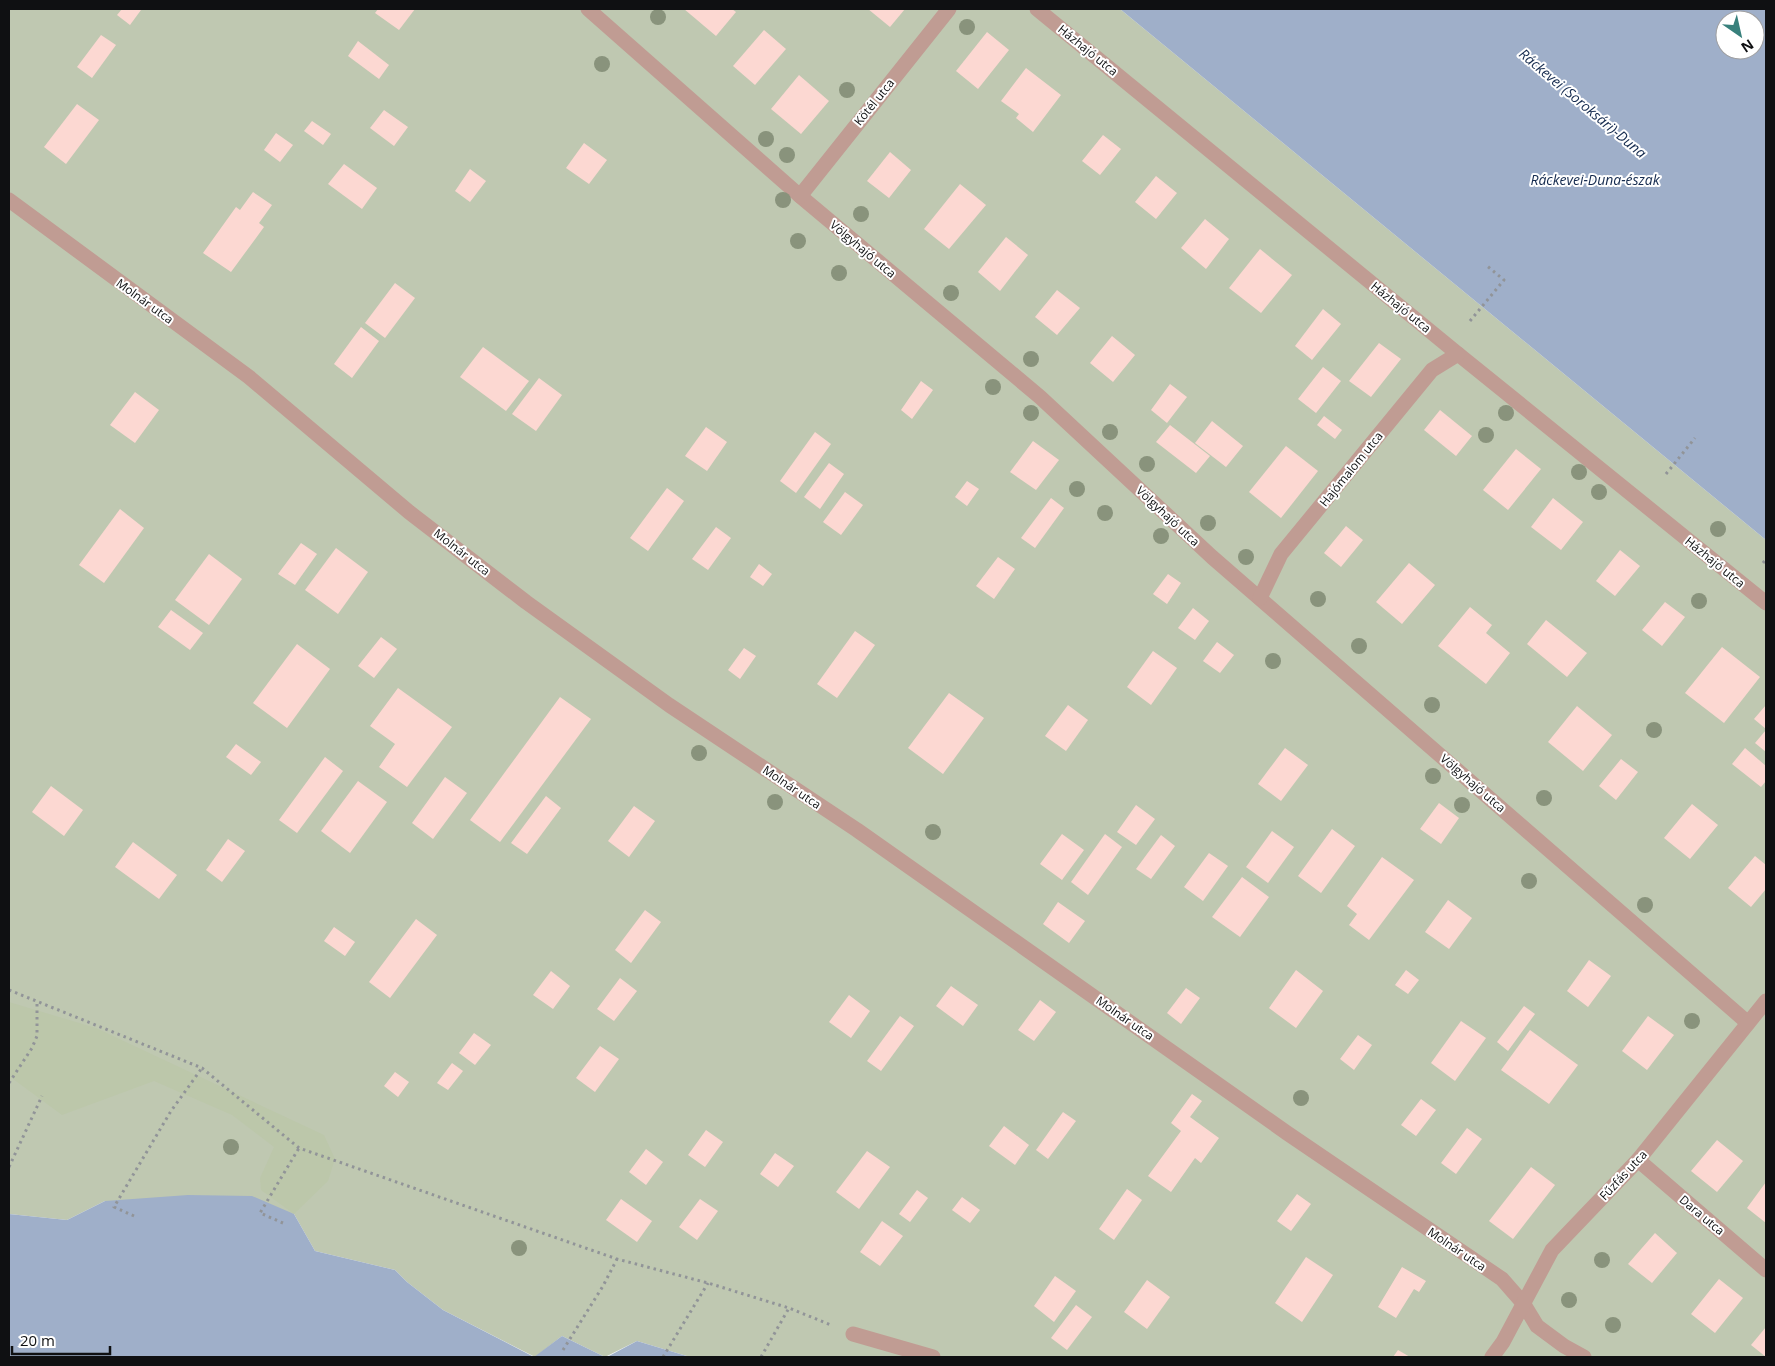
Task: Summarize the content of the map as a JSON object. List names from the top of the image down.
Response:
{
  "streets": {
    "street": [
      "Házhajó utca",
      "Kötél utca",
      "Völgyhajó utca",
      "Molnár utca",
      "Hajómalom utca",
      "Fűzfás utca",
      "Dara utca"
    ]
  },
  "crossings": [
    ["Házhajó utca", "Hajómalom utca"],
    ["Kötél utca", "Völgyhajó utca"],
    ["Völgyhajó utca", "Hajómalom utca"],
    ["Völgyhajó utca", "Fűzfás utca"],
    ["Molnár utca", "Fűzfás utca"],
    ["Fűzfás utca", "Dara utca"]
  ],
  "water": ["Ráckevei (Soroksári)-Duna", "Ráckevei-Duna-észak"],
  "scale_bar": "20 m",
  "north": "bottom right"
}
